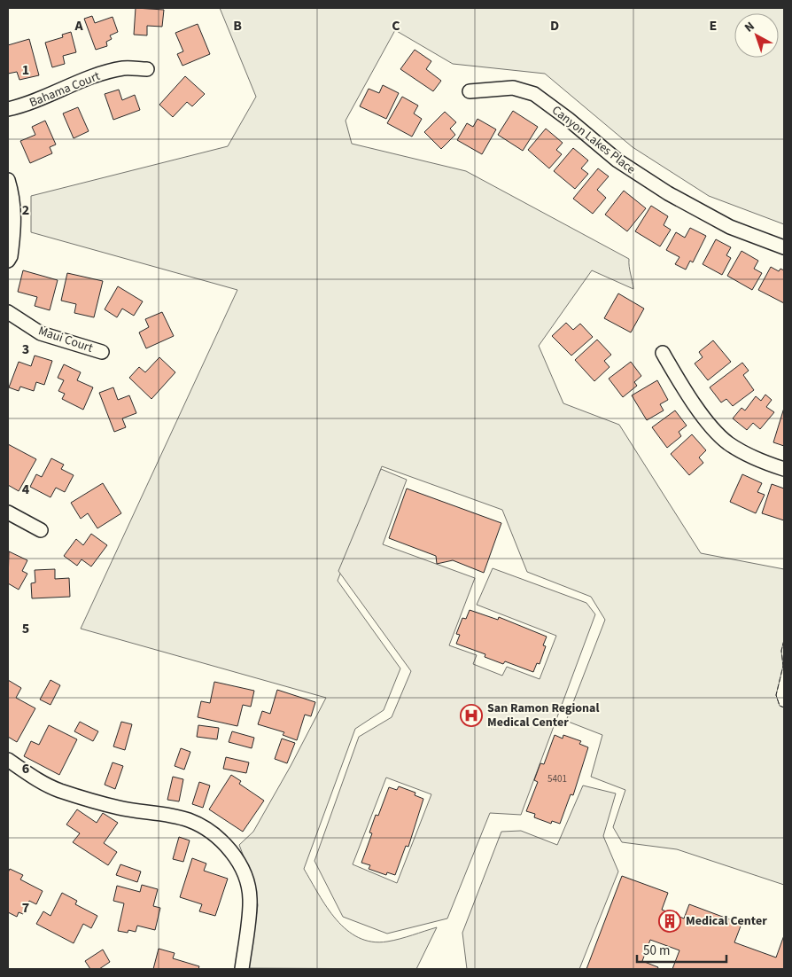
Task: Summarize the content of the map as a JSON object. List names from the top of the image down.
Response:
{
  "streets": {
    "street": ["Bahama Court", "Canyon Lakes Place", "Maui Court"]
  },
  "places": {
    "hospital": ["San Ramon Regional Medical Center"],
    "building": ["Medical Center"]
  },
  "house_numbers": ["5401"],
  "scale_bar": "50 m",
  "north": "top left",
  "grid": {
    "columns": [
      "A",
      "B",
      "C",
      "D",
      "E"
    ],
    "rows": [
      "1",
      "2",
      "3",
      "4",
      "5",
      "6",
      "7"
    ]
  }
}
